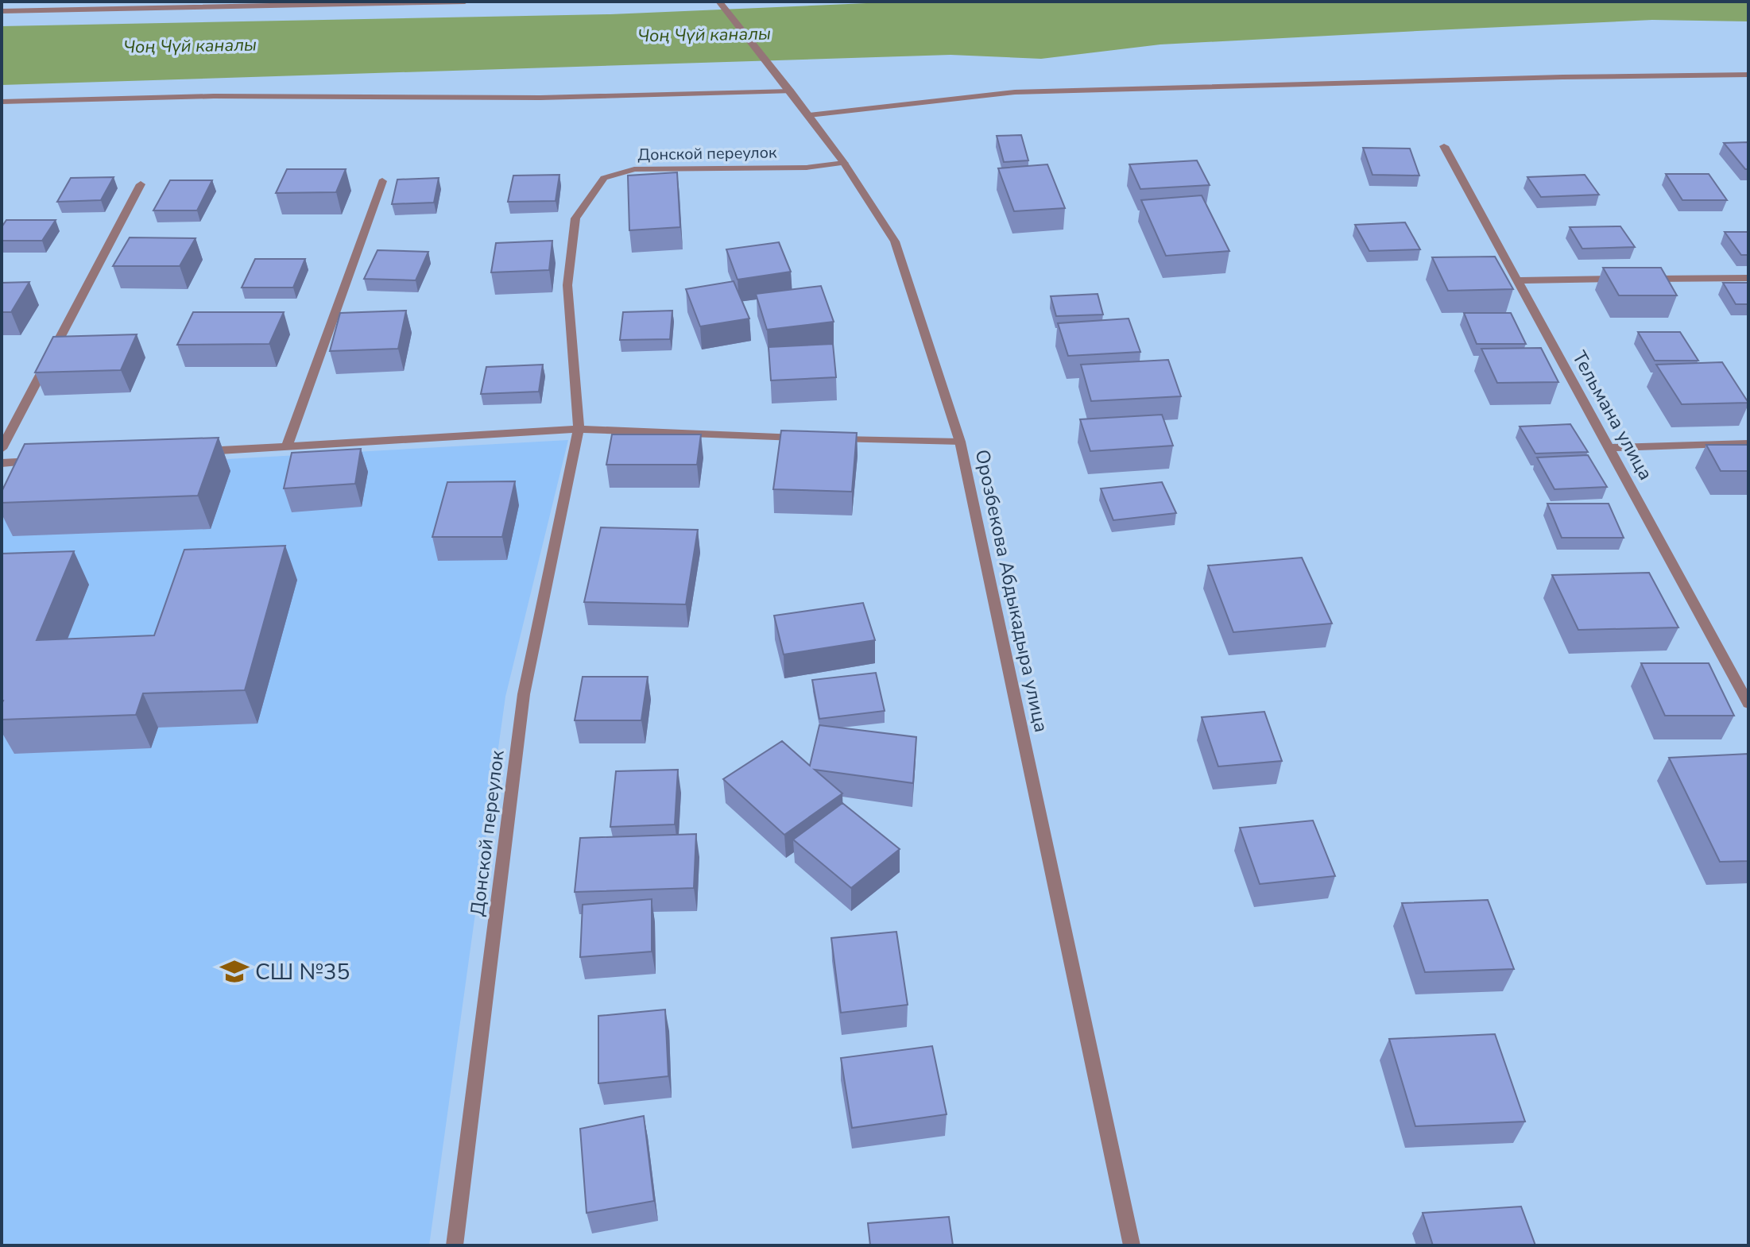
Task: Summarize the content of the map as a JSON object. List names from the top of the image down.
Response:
{
  "streets": {
    "street": ["Донской переулок", "Тельмана улица", "Орозбекова Абдыкадыра улица"]
  },
  "crossings": [
    ["Донской переулок", "Орозбекова Абдыкадыра улица"]
  ],
  "water": ["Чоң Чүй каналы"],
  "places": {
    "school or university": ["СШ №35"]
  }
}
